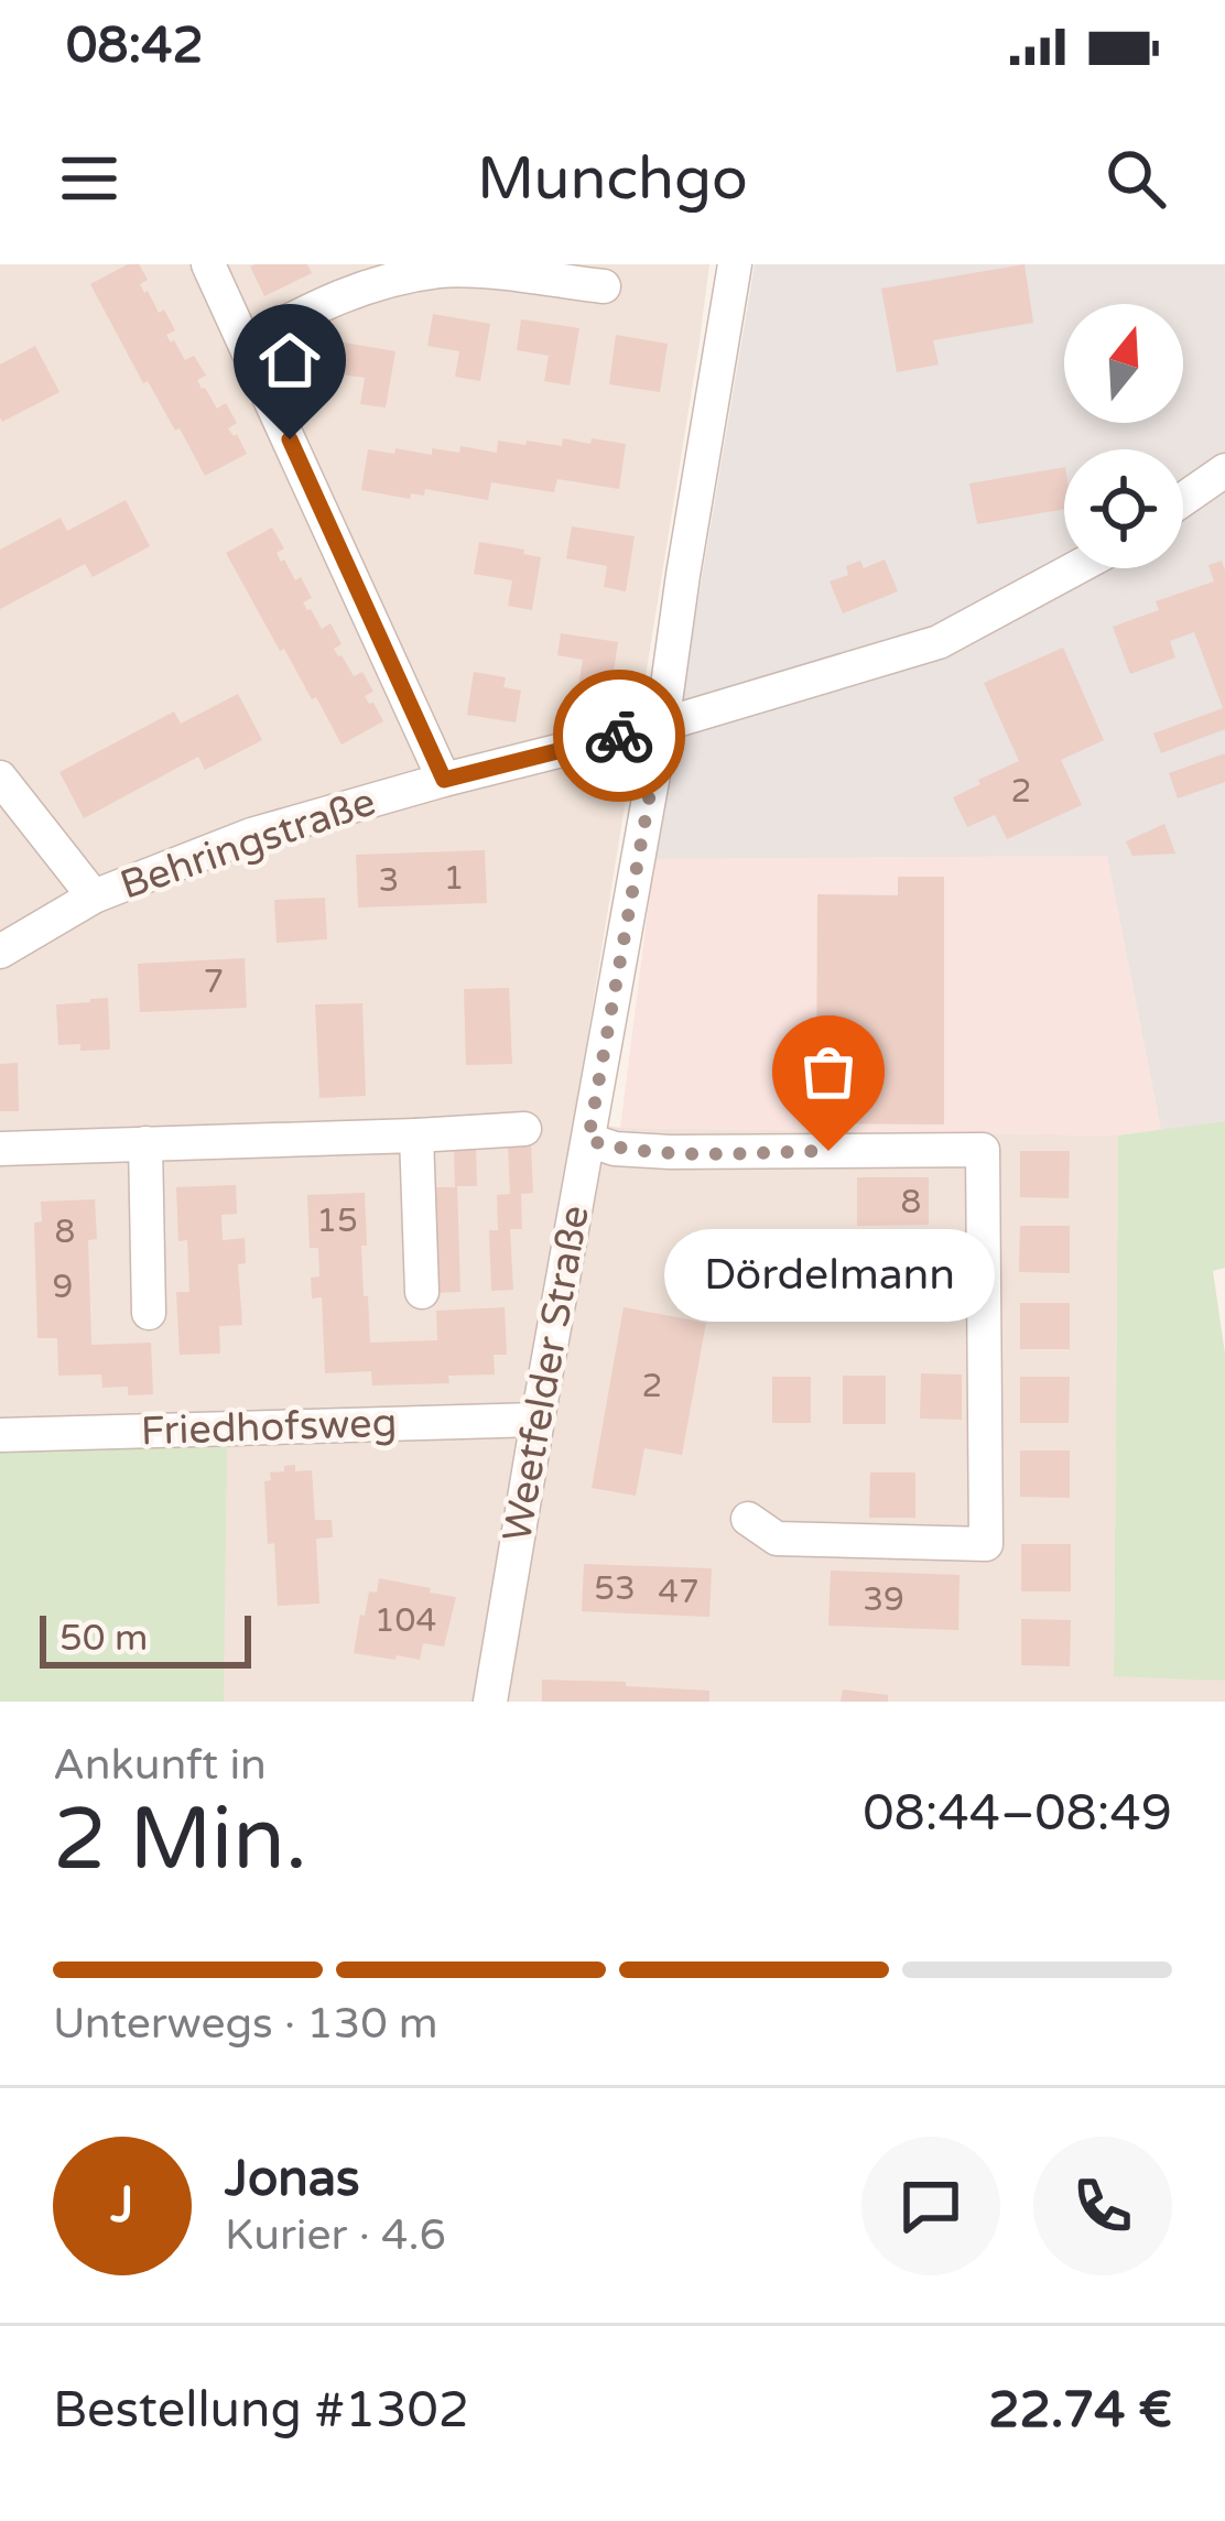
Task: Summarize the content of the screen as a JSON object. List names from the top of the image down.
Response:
{
  "streets": {
    "street": ["Behringstraße", "Weetfelder Straße", "Friedhofsweg"]
  },
  "crossings": [
    ["Behringstraße", "Weetfelder Straße"],
    ["Weetfelder Straße", "Friedhofsweg"]
  ],
  "places": ["Dördelmann"],
  "house_numbers": [
    "2",
    "1",
    "3",
    "7",
    "8",
    "15",
    "8",
    "9",
    "2",
    "53",
    "47",
    "39",
    "104"
  ],
  "scale_bar": "50 m",
  "north": "top",
  "page": {
    "status": "08:42",
    "header": "Munchgo",
    "bubble": "Dördelmann",
    "scale": "50 m",
    "heading": ["2 Min.", "Ankunft in", "08:44–08:49"],
    "panel": [
      "Jonas",
      "Kurier · 4.6",
      "Bestellung #1302",
      "22.74 €"
    ],
    "bar": "Unterwegs · 130 m",
    "round": "J"
  }
}
